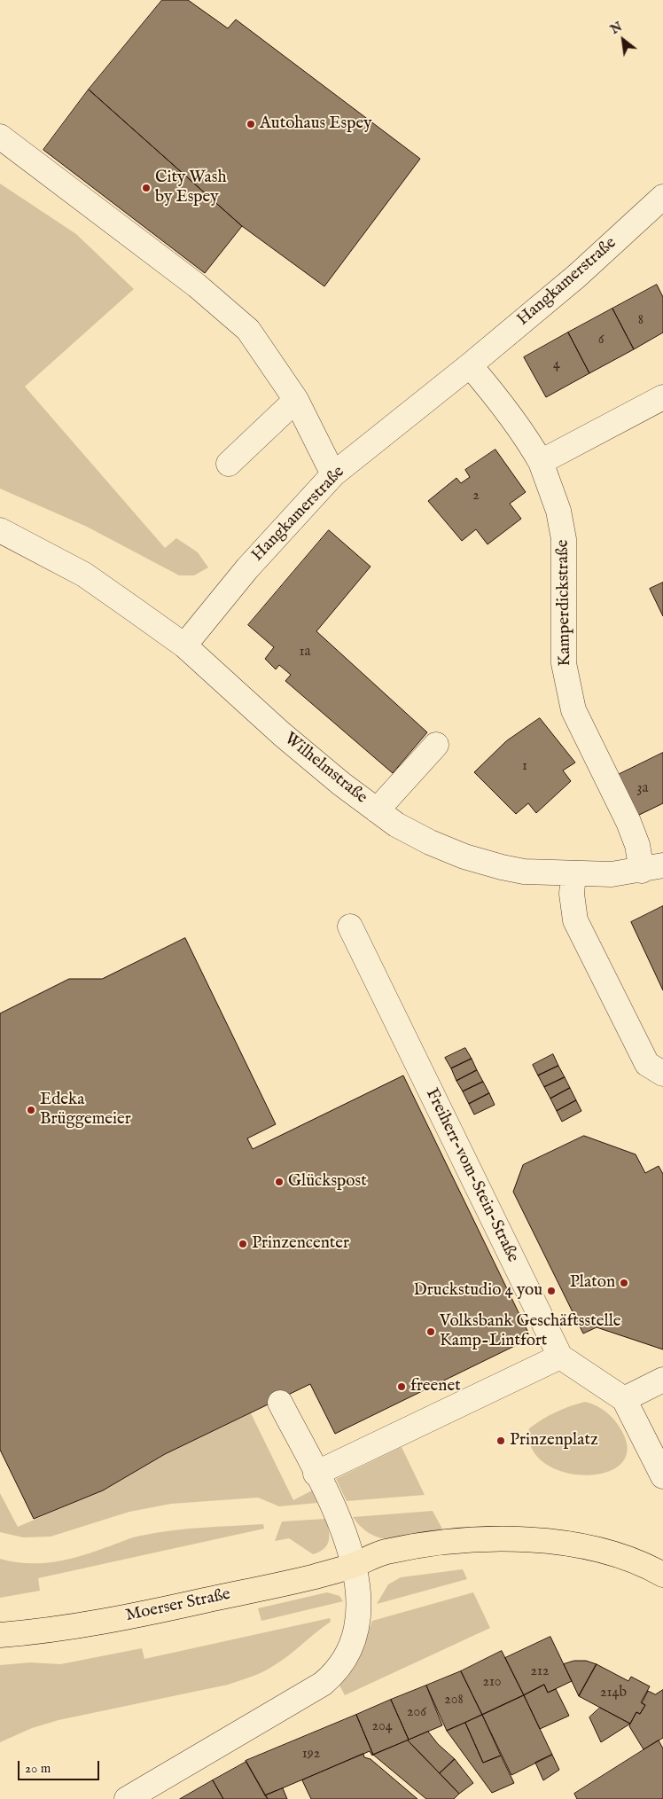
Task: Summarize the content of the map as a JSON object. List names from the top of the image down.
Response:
{
  "streets": {
    "main road": ["Moerser Straße"],
    "street": [
      "Hangkamerstraße",
      "Kamperdickstraße",
      "Wilhelmstraße",
      "Freiherr-vom-Stein-Straße"
    ]
  },
  "crossings": [
    ["Hangkamerstraße", "Wilhelmstraße"],
    ["Kamperdickstraße", "Wilhelmstraße"]
  ],
  "places": [
    "Autohaus Espey",
    "City Wash by Espey",
    "Edeka Brüggemeier",
    "Glückspost",
    "Prinzencenter",
    "Platon",
    "Druckstudio 4 you",
    "Volksbank Geschäftsstelle Kamp-Lintfort",
    "freenet",
    "Prinzenplatz"
  ],
  "house_numbers": [
    "8",
    "6",
    "4",
    "2",
    "1a",
    "1",
    "3a",
    "212",
    "210",
    "214b",
    "208",
    "206",
    "204",
    "192"
  ],
  "scale_bar": "20 m",
  "north": "top left"
}
